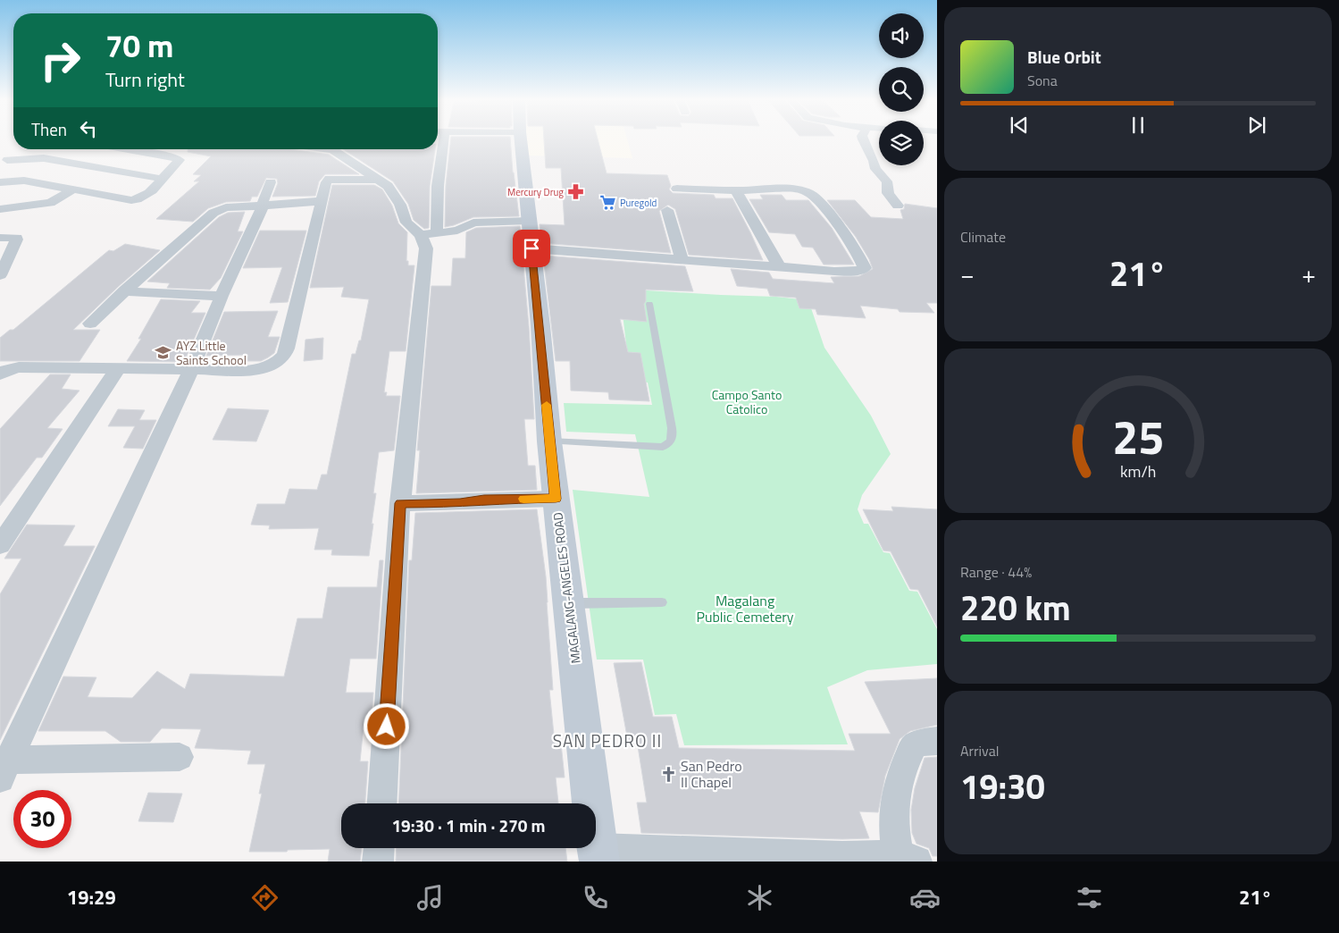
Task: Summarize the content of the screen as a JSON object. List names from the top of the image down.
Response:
{
  "streets": {
    "main road": ["MAGALANG-ANGELES ROAD"]
  },
  "districts": ["SAN PEDRO II"],
  "parks": ["Campo Santo Catolico", "Magalang Public Cemetery"],
  "places": {
    "pharmacy": ["Mercury Drug"],
    "supermarket": ["Puregold"],
    "school or university": ["AYZ Little Saints School"],
    "church": ["San Pedro II Chapel"]
  },
  "page": {
    "turn": ["70 m", "Turn right"],
    "song": ["Blue Orbit", "Sona"],
    "then": "Then",
    "tile": [
      "Climate",
      ["Range · 44%", "220 km"],
      ["Arrival", "19:30"]
    ],
    "heat": ["−", "21°", "+"],
    "limit": "30",
    "trip": "19:30 · 1 min · 270 m",
    "tabs": ["19:29", "21°"],
    "gauge": ["25", "km/h"]
  }
}
